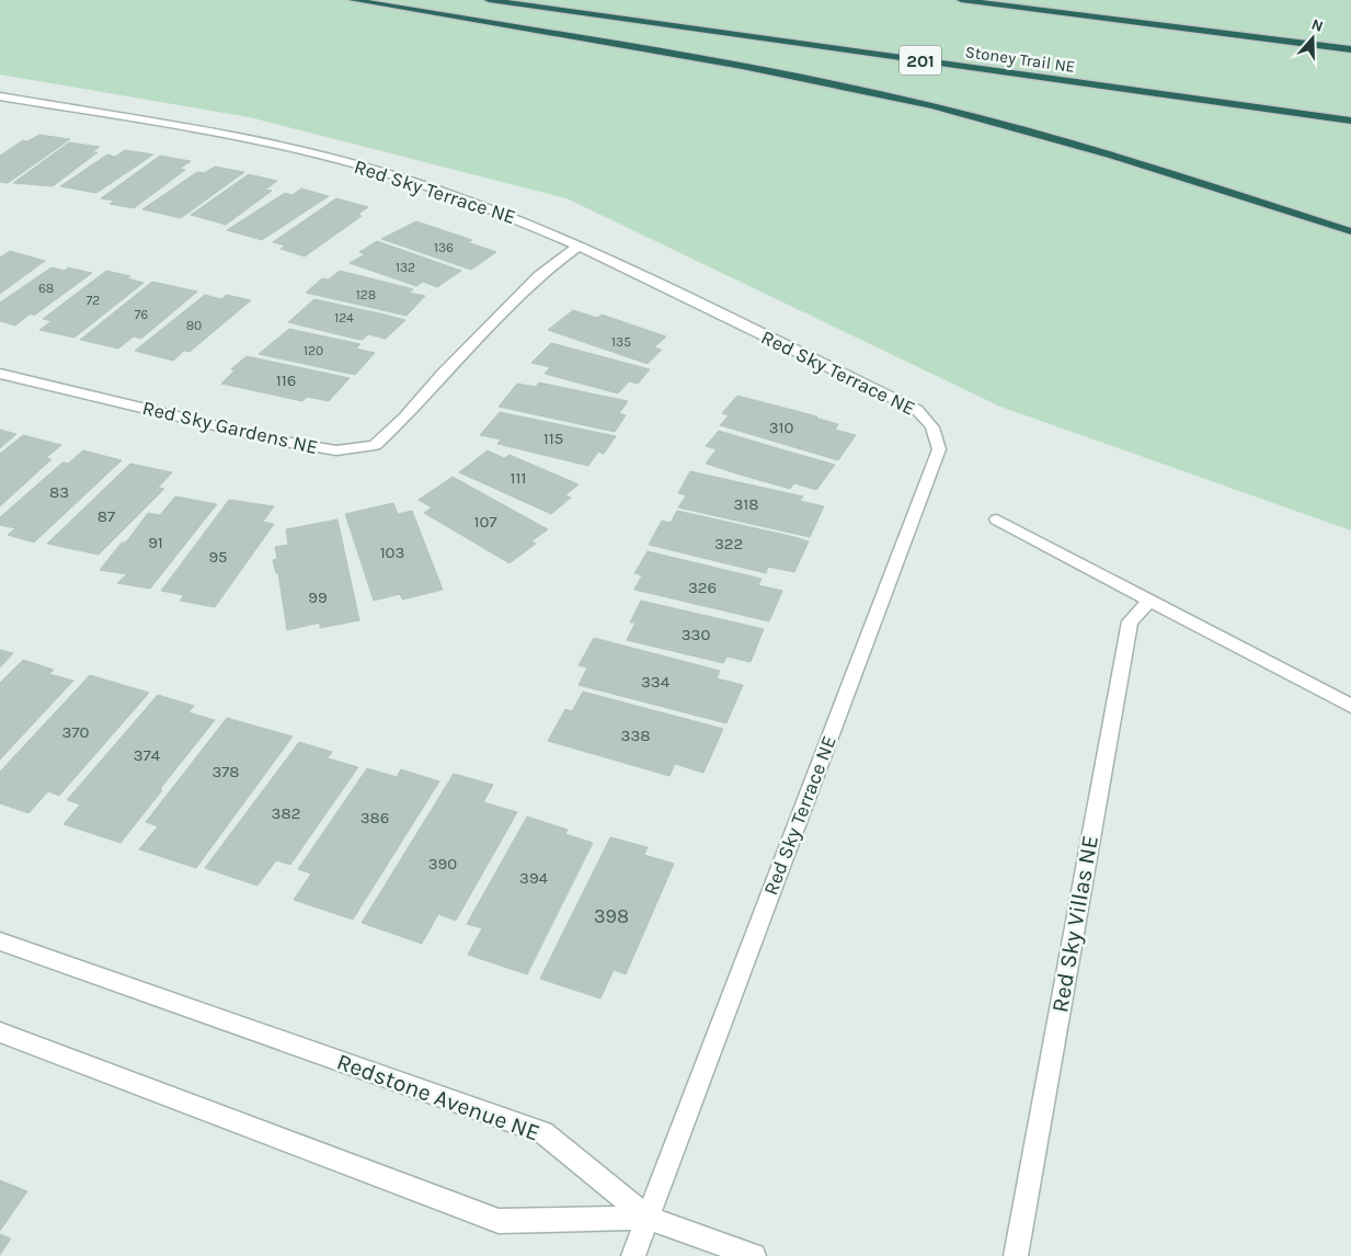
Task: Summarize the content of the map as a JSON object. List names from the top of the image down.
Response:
{
  "streets": {
    "highway": ["Stoney Trail NE", "201"],
    "street": [
      "Red Sky Terrace NE",
      "Red Sky Gardens NE",
      "Red Sky Villas NE",
      "Redstone Avenue NE"
    ]
  },
  "crossings": [
    ["Red Sky Terrace NE", "Red Sky Gardens NE"],
    ["Red Sky Terrace NE", "Redstone Avenue NE"]
  ],
  "house_numbers": [
    "136",
    "132",
    "68",
    "128",
    "72",
    "76",
    "124",
    "80",
    "135",
    "120",
    "116",
    "310",
    "115",
    "111",
    "83",
    "318",
    "87",
    "107",
    "91",
    "322",
    "103",
    "95",
    "326",
    "99",
    "330",
    "334",
    "370",
    "338",
    "374",
    "378",
    "382",
    "386",
    "390",
    "394",
    "398"
  ],
  "north": "top"
}
